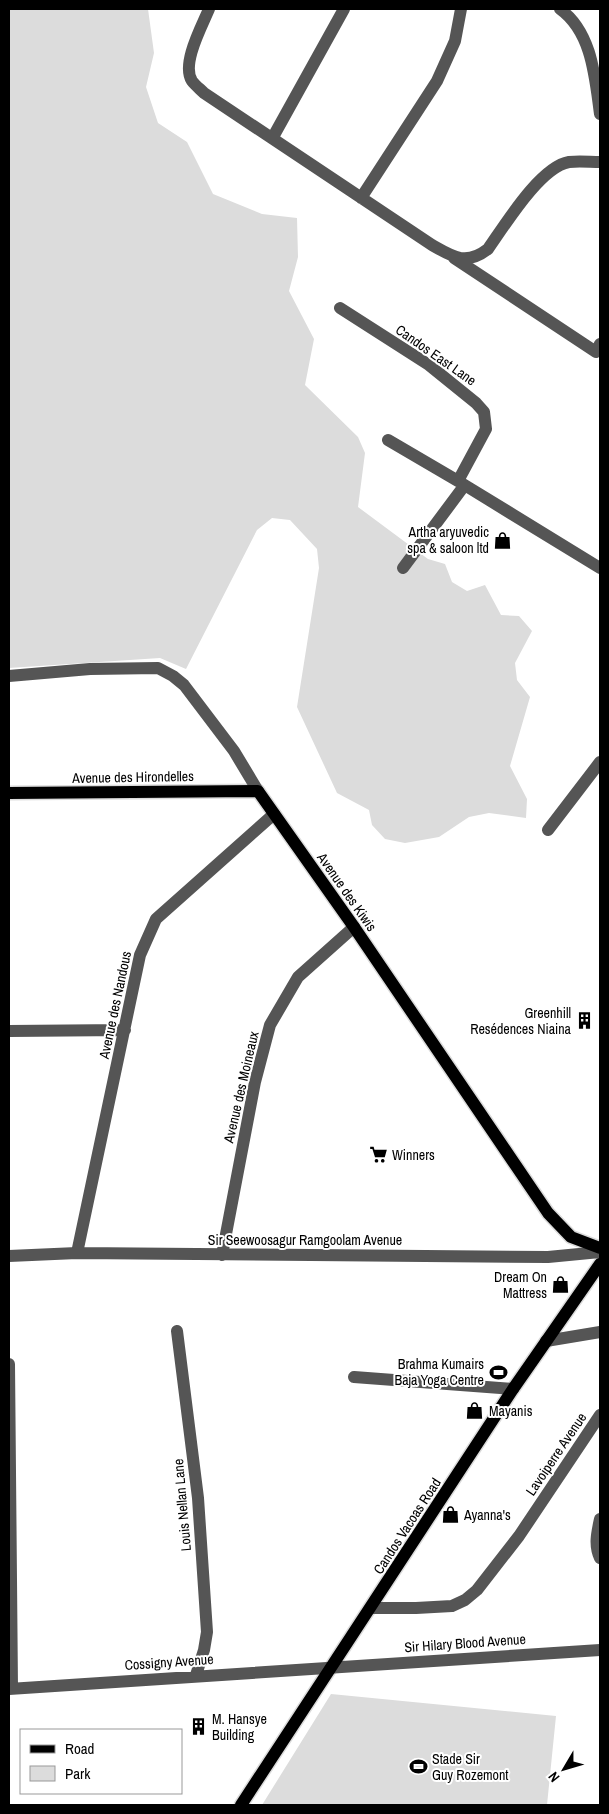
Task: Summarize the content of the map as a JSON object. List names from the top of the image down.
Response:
{
  "streets": {
    "main road": ["Avenue des Hirondelles", "Avenue des Kiwis", "Candos Vacoas Road"],
    "street": [
      "Candos East Lane",
      "Avenue des Nandous",
      "Avenue des Moineaux",
      "Sir Seewoosagur Ramgoolam Avenue",
      "Lavoiperre Avenue",
      "Louis Nellan Lane",
      "Sir Hilary Blood Avenue",
      "Cossigny Avenue"
    ]
  },
  "crossings": [
    ["Avenue des Hirondelles", "Avenue des Kiwis"],
    ["Avenue des Kiwis", "Avenue des Nandous"],
    ["Avenue des Kiwis", "Avenue des Moineaux"],
    ["Avenue des Kiwis", "Sir Seewoosagur Ramgoolam Avenue"],
    ["Avenue des Nandous", "Sir Seewoosagur Ramgoolam Avenue"],
    ["Avenue des Moineaux", "Sir Seewoosagur Ramgoolam Avenue"],
    ["Lavoiperre Avenue", "Candos Vacoas Road"],
    ["Louis Nellan Lane", "Cossigny Avenue"],
    ["Candos Vacoas Road", "Sir Hilary Blood Avenue"],
    ["Candos Vacoas Road", "Cossigny Avenue"],
    ["Sir Hilary Blood Avenue", "Cossigny Avenue"]
  ],
  "places": {
    "shop": [
      "Artha aryuvedic spa & saloon ltd",
      "Dream On Mattress",
      "Mayanis",
      "Ayanna's"
    ],
    "building": ["Greenhill Resédences Niaina", "M. Hansye Building"],
    "supermarket": ["Winners"],
    "sports": ["Brahma Kumairs Baja Yoga Centre", "Stade Sir Guy Rozemont"]
  },
  "legend": ["Road", "Park"],
  "north": "bottom left"
}
